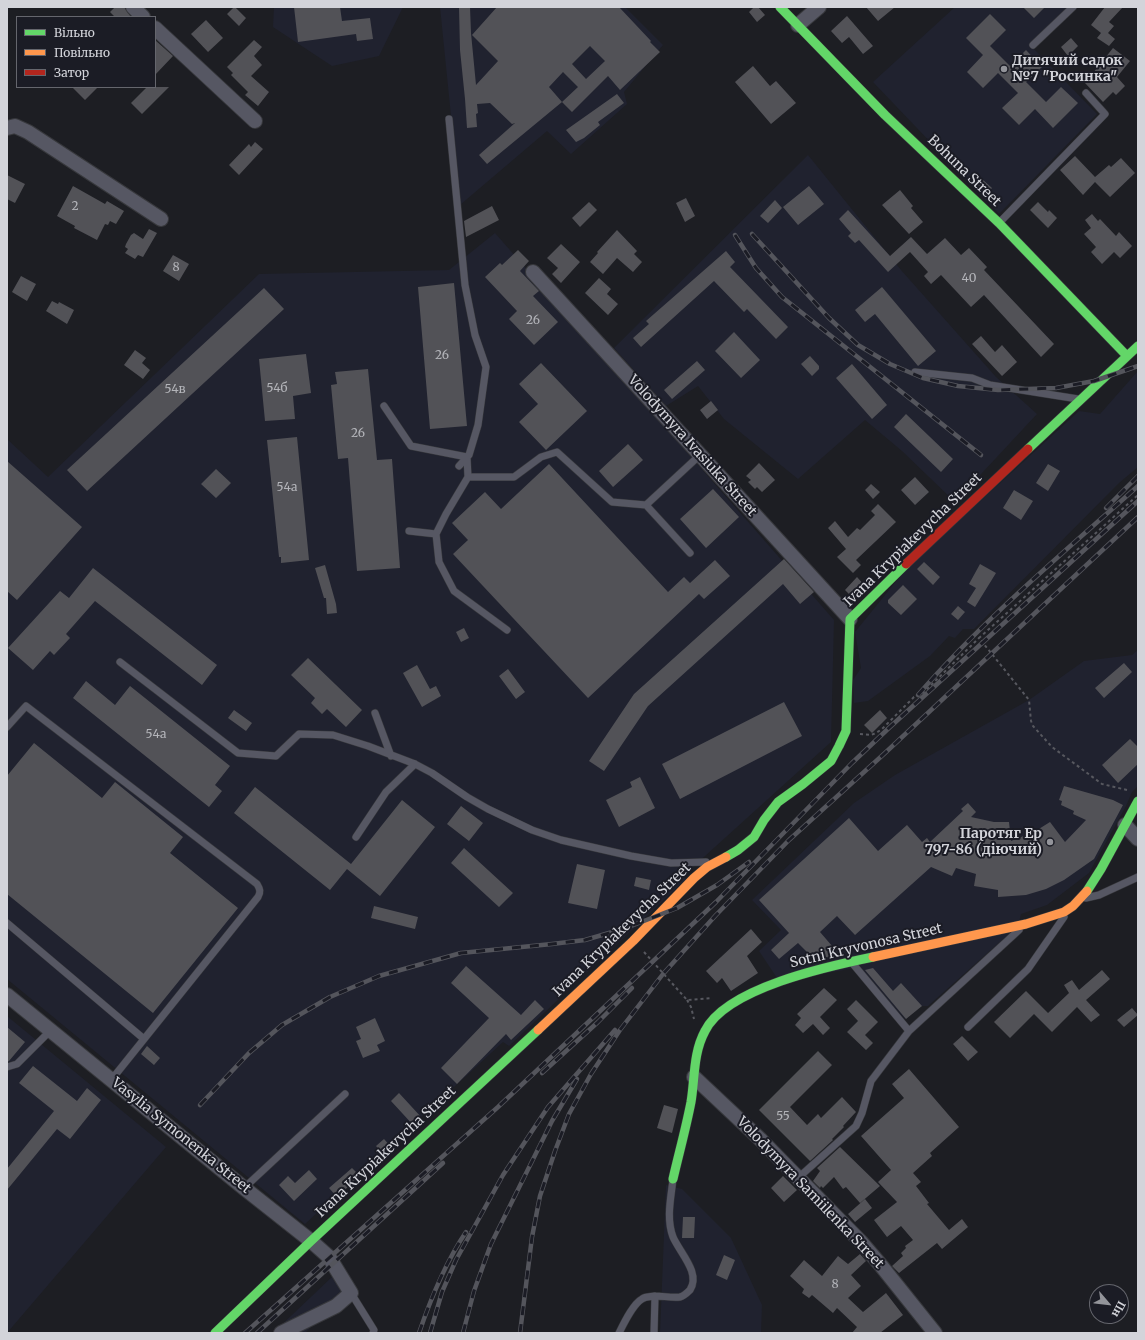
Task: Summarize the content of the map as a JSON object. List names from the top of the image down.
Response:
{
  "streets": {
    "street": [
      "Bohuna Street",
      "Volodymyra Ivasiuka Street",
      "Ivana Krypiakevycha Street",
      "Sotni Kryvonosa Street",
      "Vasylia Symonenka Street",
      "Volodymyra Samiilenka Street"
    ]
  },
  "crossings": [
    ["Bohuna Street", "Ivana Krypiakevycha Street"],
    ["Volodymyra Ivasiuka Street", "Ivana Krypiakevycha Street"],
    ["Ivana Krypiakevycha Street", "Vasylia Symonenka Street"],
    ["Sotni Kryvonosa Street", "Volodymyra Samiilenka Street"]
  ],
  "places": ["Дитячий садок №7 \"Росинка\"", "Паротяг Ер 797-86 (діючий)"],
  "house_numbers": [
    "2",
    "8",
    "40",
    "26",
    "26",
    "54б",
    "54в",
    "26",
    "54а",
    "54а",
    "55",
    "8"
  ],
  "legend": ["Вільно", "Повільно", "Затор"],
  "north": "bottom right"
}
